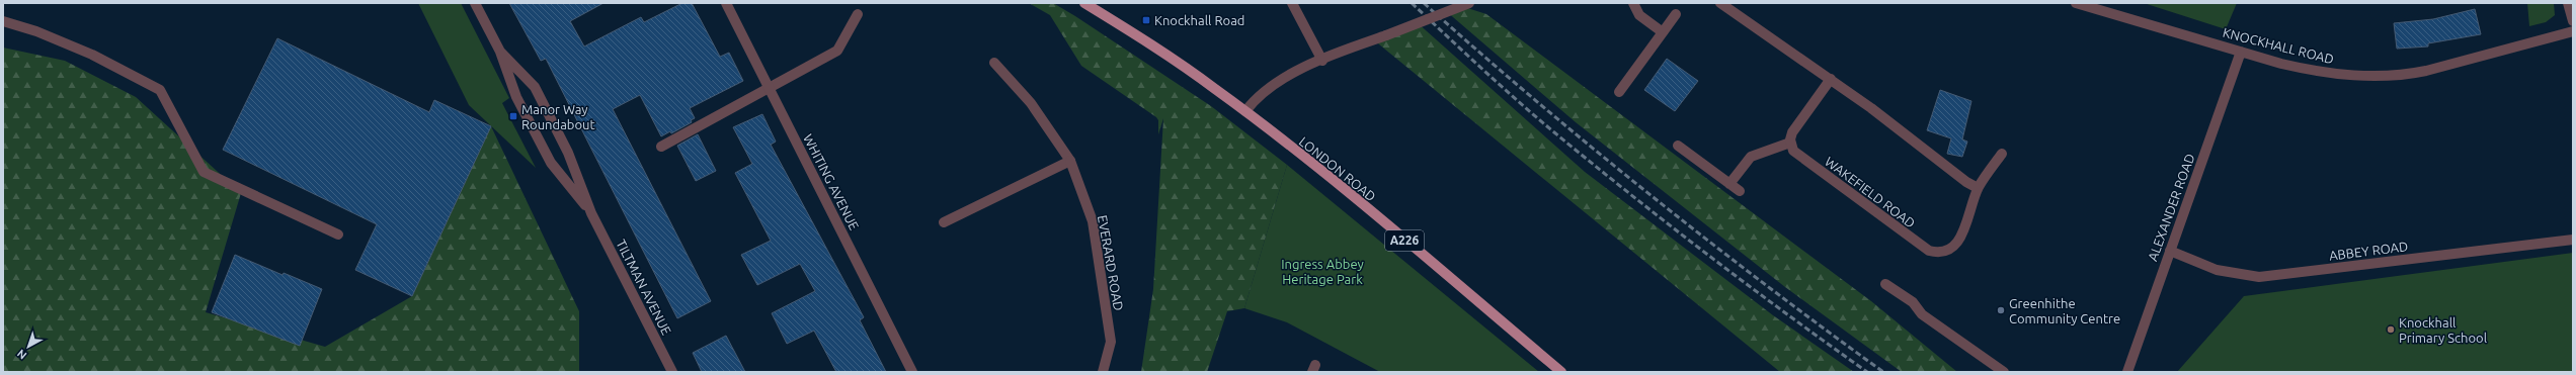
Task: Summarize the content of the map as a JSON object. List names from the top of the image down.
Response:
{
  "streets": {
    "main road": ["LONDON ROAD", "A226"],
    "street": [
      "KNOCKHALL ROAD",
      "WHITING AVENUE",
      "WAKEFIELD ROAD",
      "ALEXANDER ROAD",
      "ABBEY ROAD",
      "EVERARD ROAD",
      "TILTMAN AVENUE"
    ]
  },
  "crossings": [
    ["KNOCKHALL ROAD", "ALEXANDER ROAD"],
    ["ALEXANDER ROAD", "ABBEY ROAD"]
  ],
  "parks": ["Ingress Abbey Heritage Park"],
  "places": {
    "transit": ["Knockhall Road", "Manor Way Roundabout"],
    "other": ["Greenhithe Community Centre", "Knockhall Primary School"]
  },
  "north": "bottom left"
}
